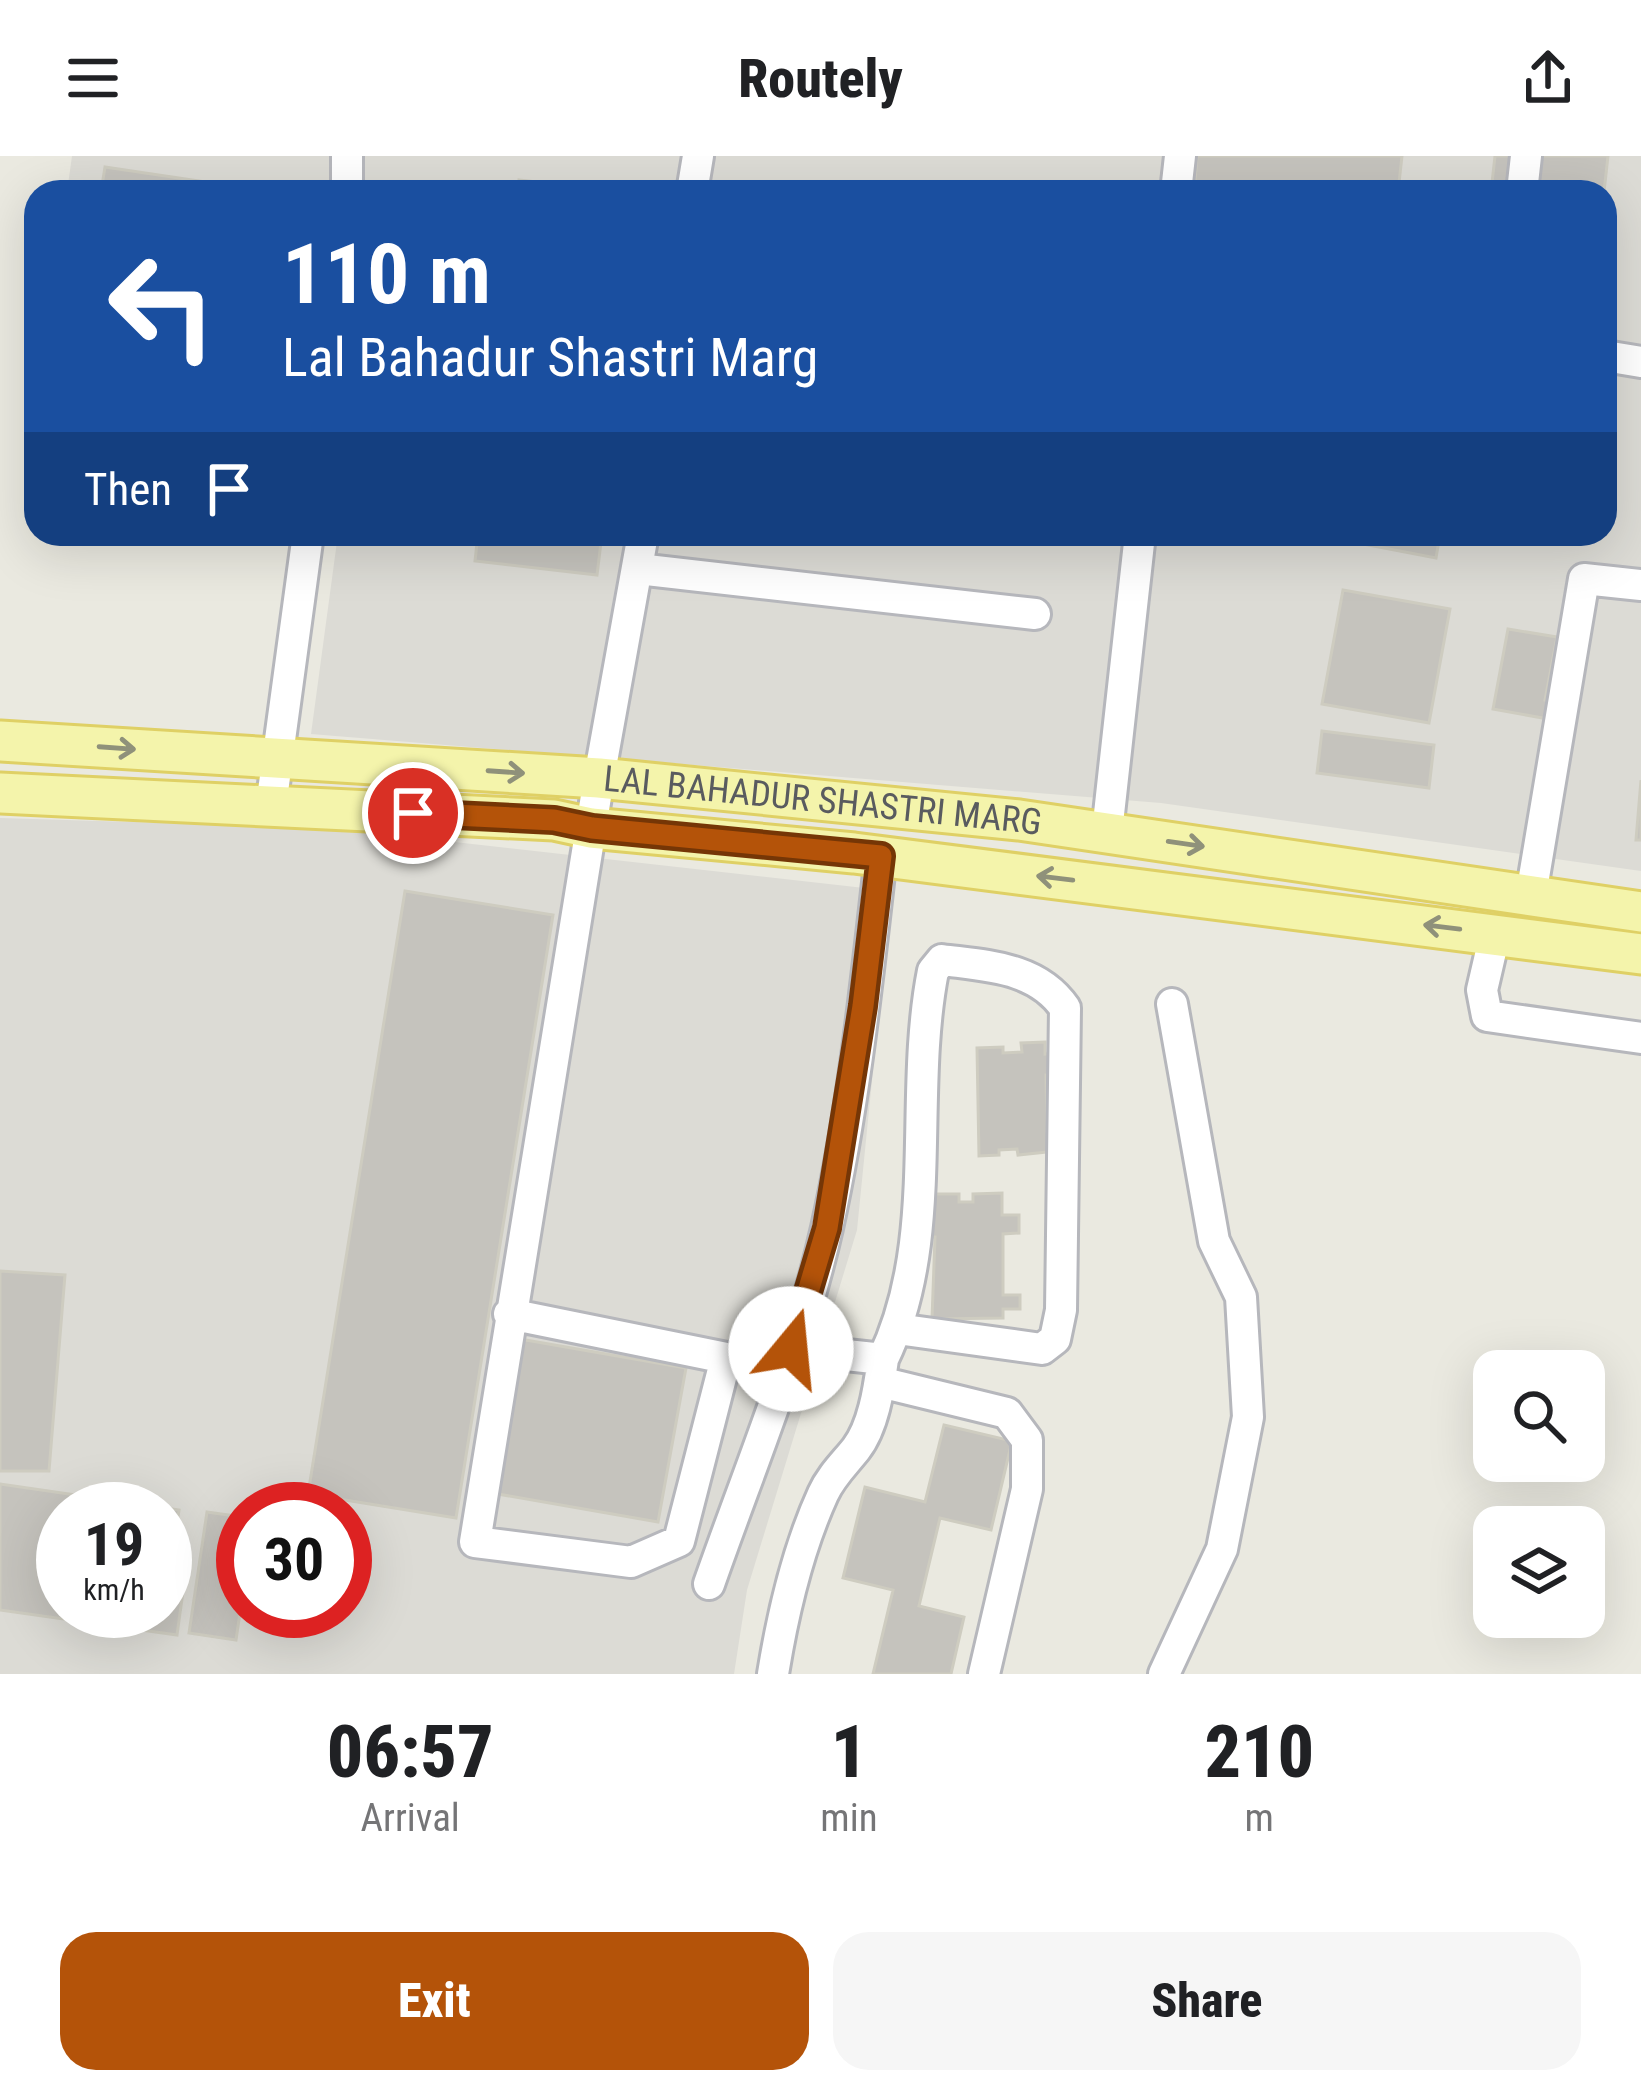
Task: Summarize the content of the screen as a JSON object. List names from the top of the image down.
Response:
{
  "streets": {
    "main road": ["LAL BAHADUR SHASTRI MARG"]
  },
  "page": {
    "header": "Routely",
    "turn": ["110 m", "Lal Bahadur Shastri Marg"],
    "then": "Then",
    "speed": "19 km/h",
    "limit": "30",
    "eta": [
      "06:57",
      "Arrival",
      "1",
      "min",
      "210",
      "m"
    ],
    "buttons": ["Exit", "Share"]
  }
}
